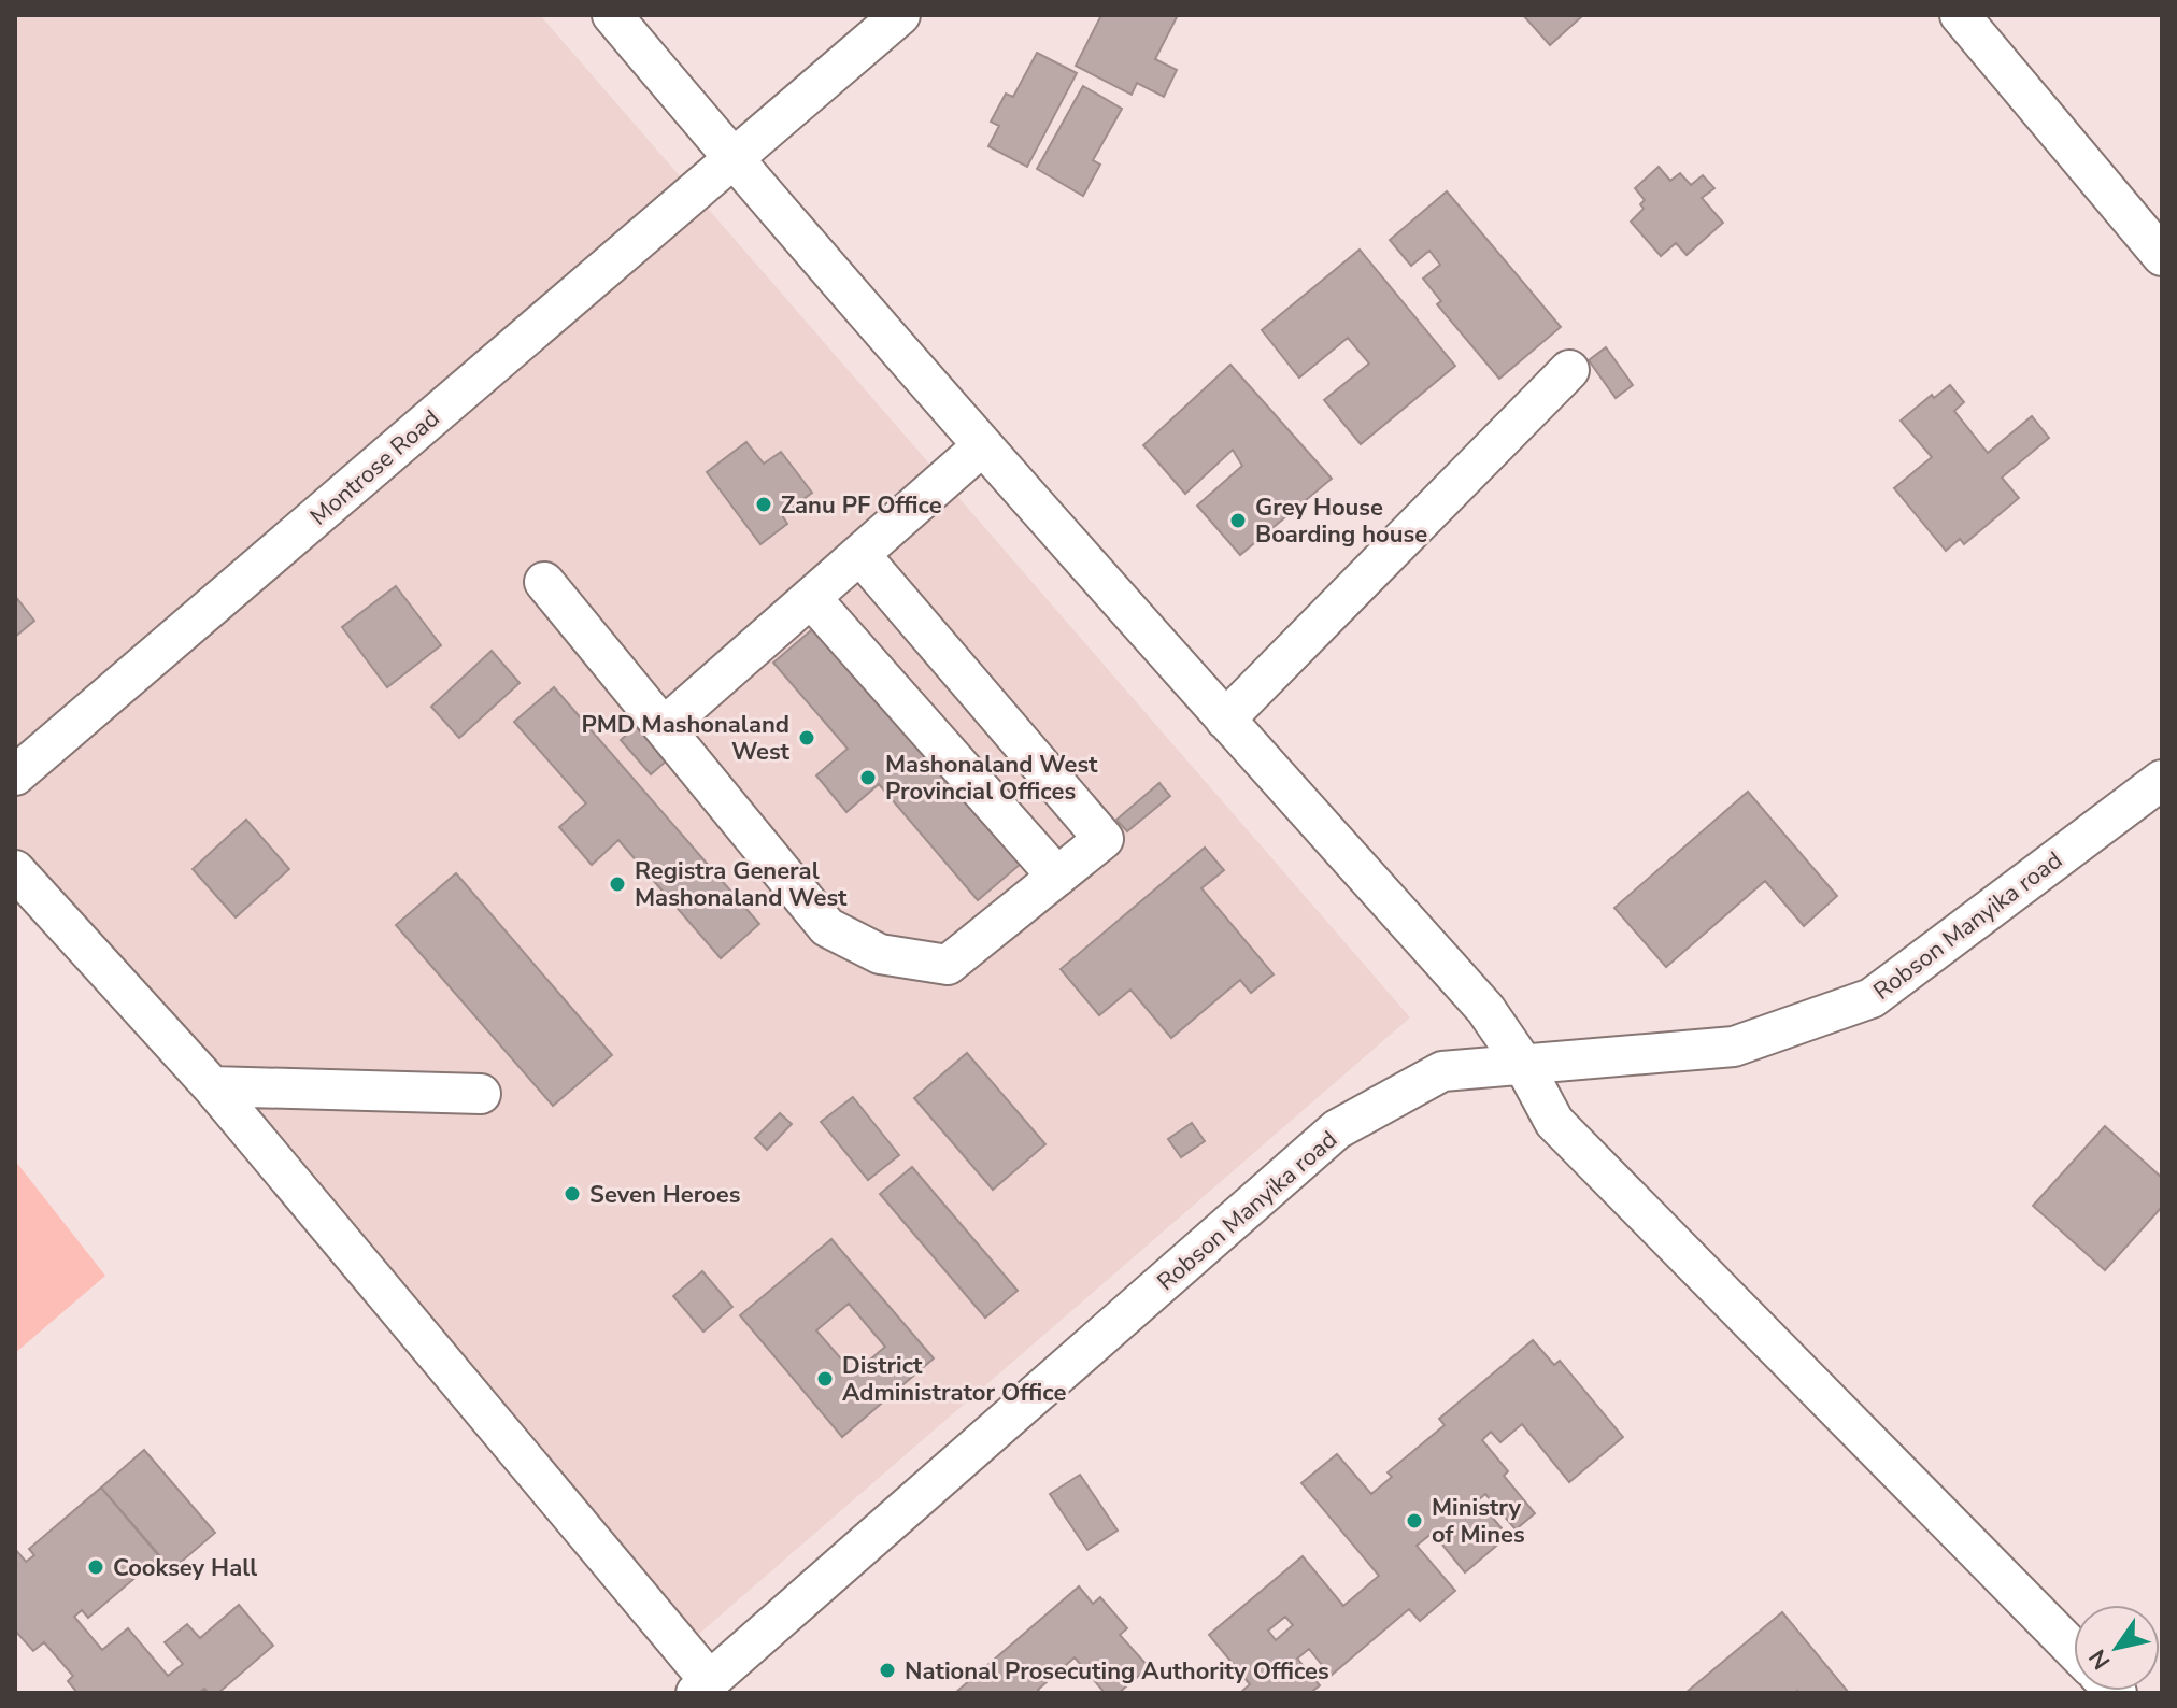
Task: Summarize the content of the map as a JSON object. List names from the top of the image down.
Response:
{
  "streets": {
    "street": ["Montrose Road", "Robson Manyika road"]
  },
  "places": [
    "Zanu PF Office",
    "Grey House Boarding house",
    "PMD Mashonaland West",
    "Mashonaland West Provincial Offices",
    "Registra General Mashonaland West",
    "Seven Heroes",
    "District Administrator Office",
    "Ministry of Mines",
    "Cooksey Hall",
    "National Prosecuting Authority Offices"
  ],
  "north": "bottom left"
}
